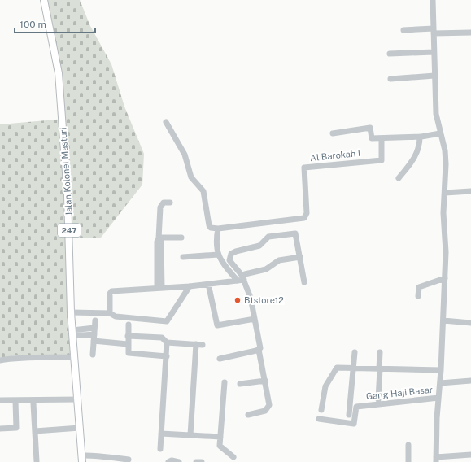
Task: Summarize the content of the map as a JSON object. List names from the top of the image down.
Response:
{
  "streets": {
    "main road": ["Jalan Kolonel Masturi", "247"],
    "street": ["Al Barokah I", "Gang Haji Basar"]
  },
  "places": ["Btstore12"],
  "scale_bar": "100 m"
}
